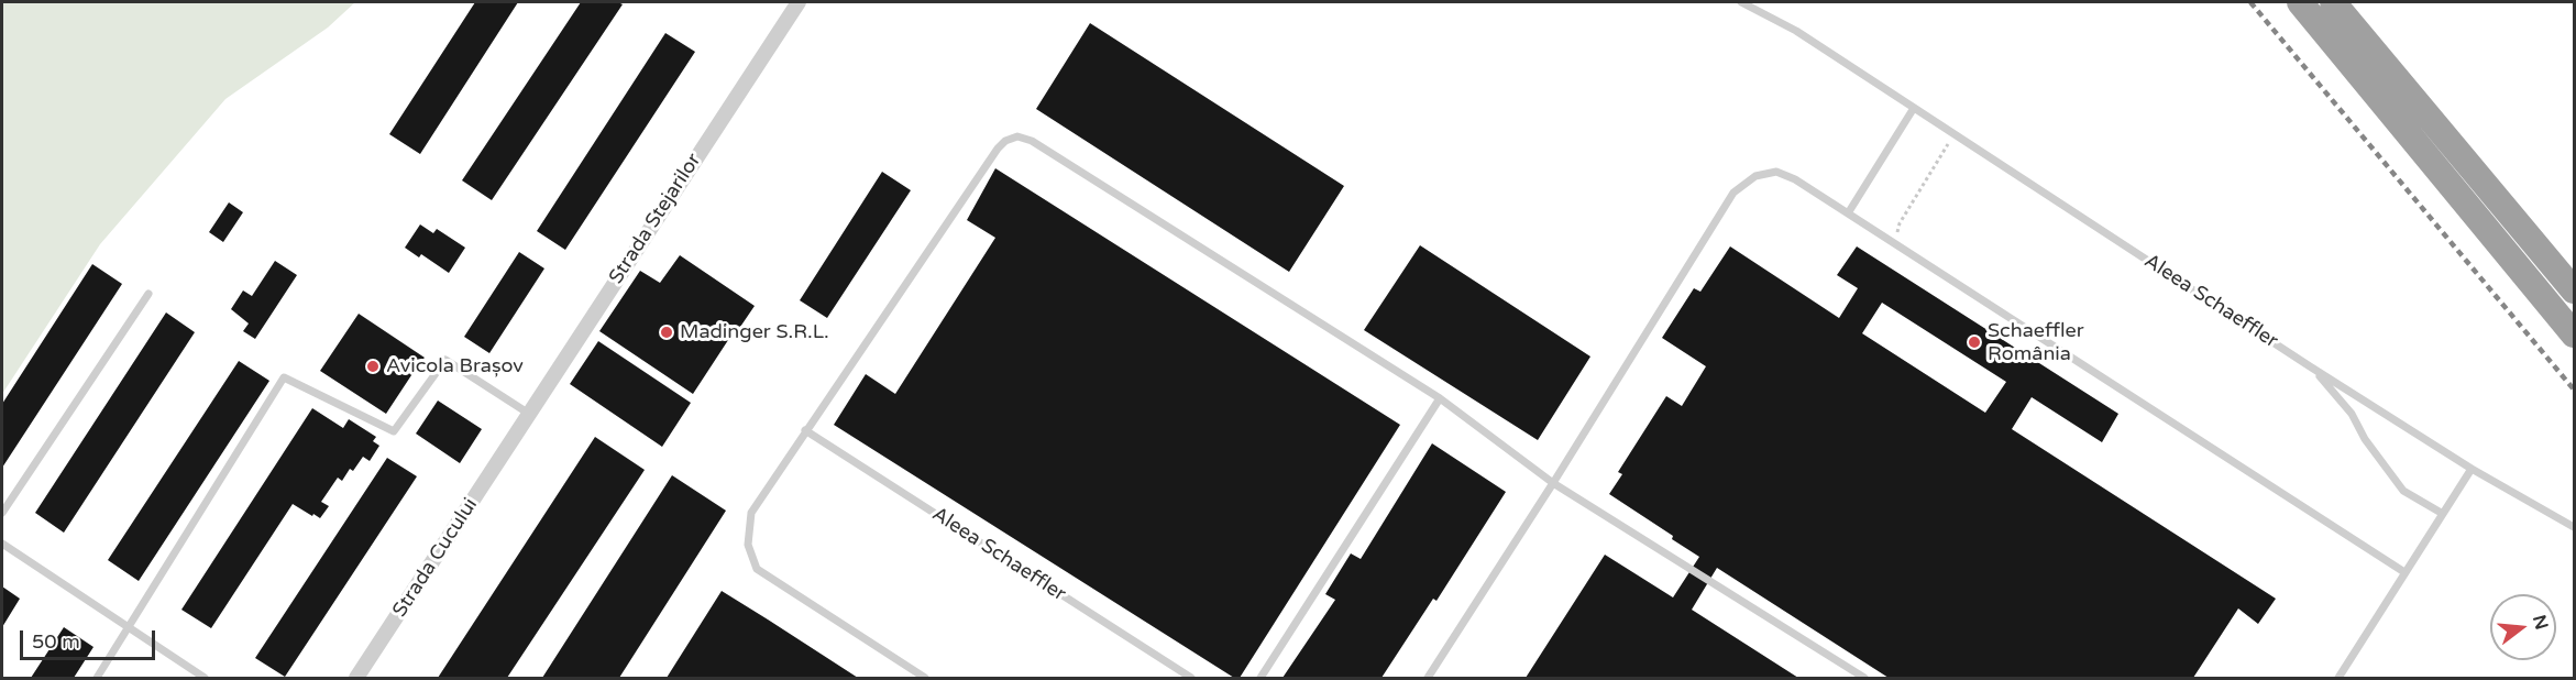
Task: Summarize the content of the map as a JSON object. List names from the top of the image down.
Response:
{
  "streets": {
    "street": ["Strada Stejarilor", "Strada Cucului"],
    "lane": ["Aleea Schaeffler"]
  },
  "crossings": [
    ["Strada Stejarilor", "Strada Cucului"]
  ],
  "places": ["Madinger S.R.L.", "Schaeffler România", "Avicola Brașov"],
  "scale_bar": "50 m",
  "north": "right"
}
